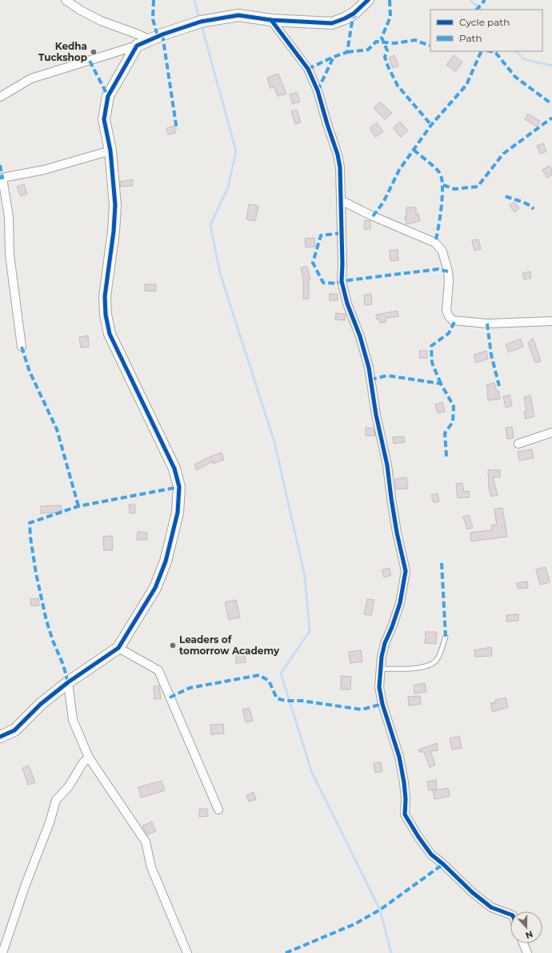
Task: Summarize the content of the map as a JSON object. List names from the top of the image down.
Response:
{
  "places": ["Kedha Tuckshop", "Leaders of tomorrow Academy"],
  "legend": ["Cycle path", "Path"],
  "north": "bottom"
}
